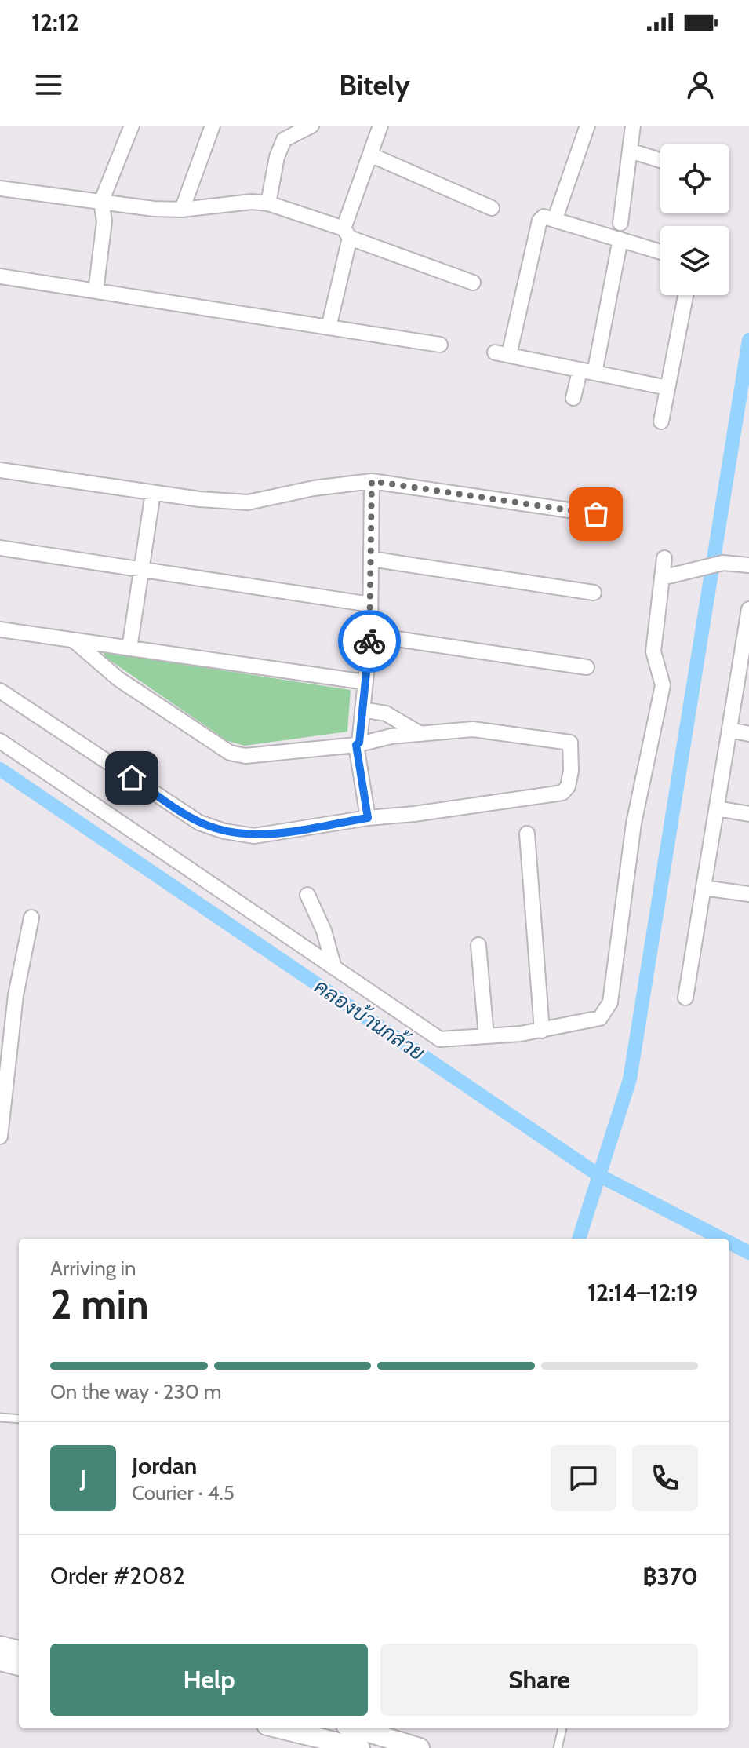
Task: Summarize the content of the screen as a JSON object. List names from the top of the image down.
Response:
{
  "water": ["คลองบ้านกล้วย"],
  "page": {
    "status": "12:12",
    "header": "Bitely",
    "heading": ["2 min", "Arriving in", "12:14–12:19"],
    "panel": [
      "Jordan",
      "Courier · 4.5",
      "Order #2082",
      "฿370"
    ],
    "bar": "On the way · 230 m",
    "round": "J",
    "buttons": ["Help", "Share"]
  }
}
